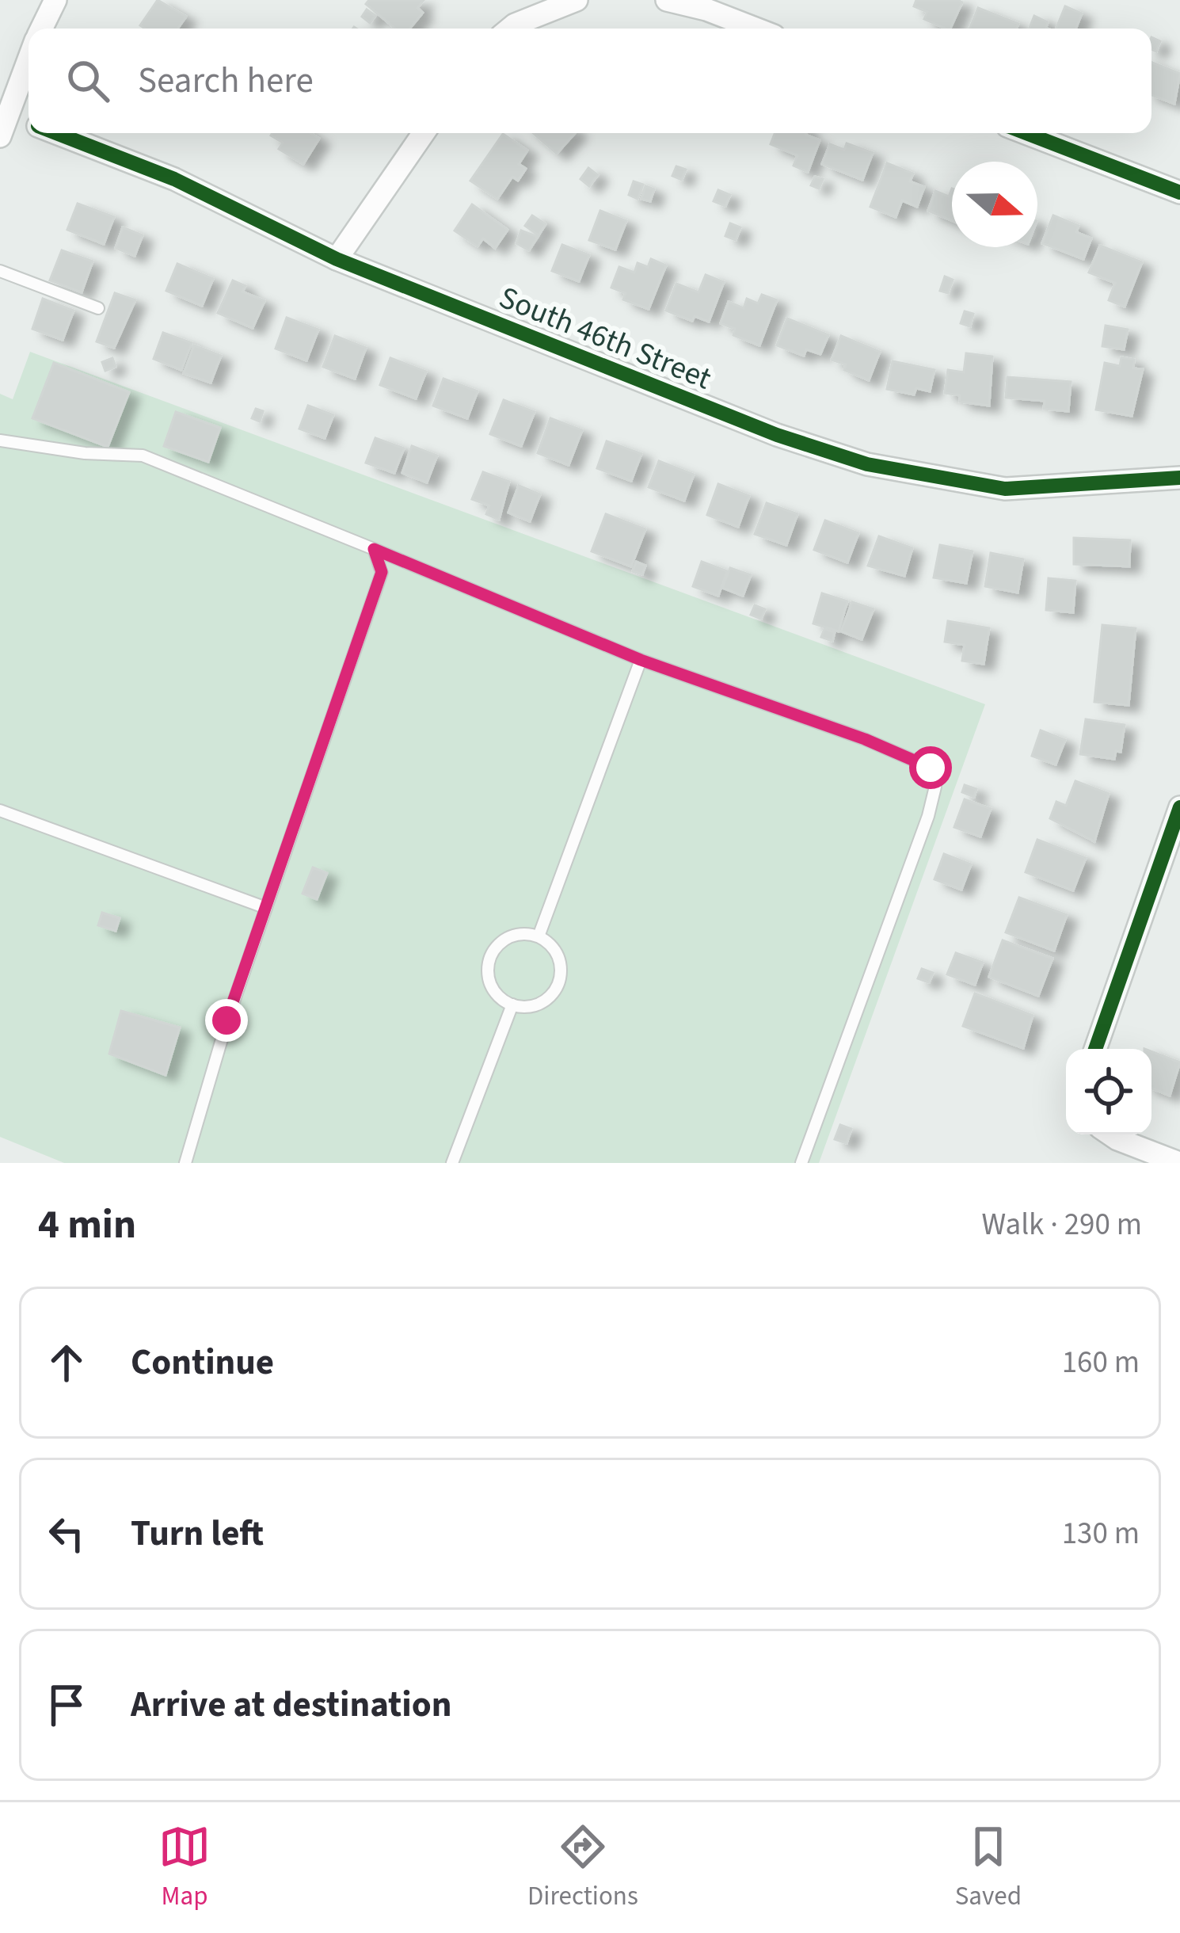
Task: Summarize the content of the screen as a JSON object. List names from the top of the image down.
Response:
{
  "streets": {
    "street": ["South 46th Street"]
  },
  "north": "right",
  "page": {
    "search": "Search here",
    "heading": ["4 min", "Walk · 290 m"],
    "list": [
      ["Continue", "160 m"],
      ["Turn left", "130 m"],
      "Arrive at destination"
    ],
    "nav": ["Map", "Directions", "Saved"]
  }
}
